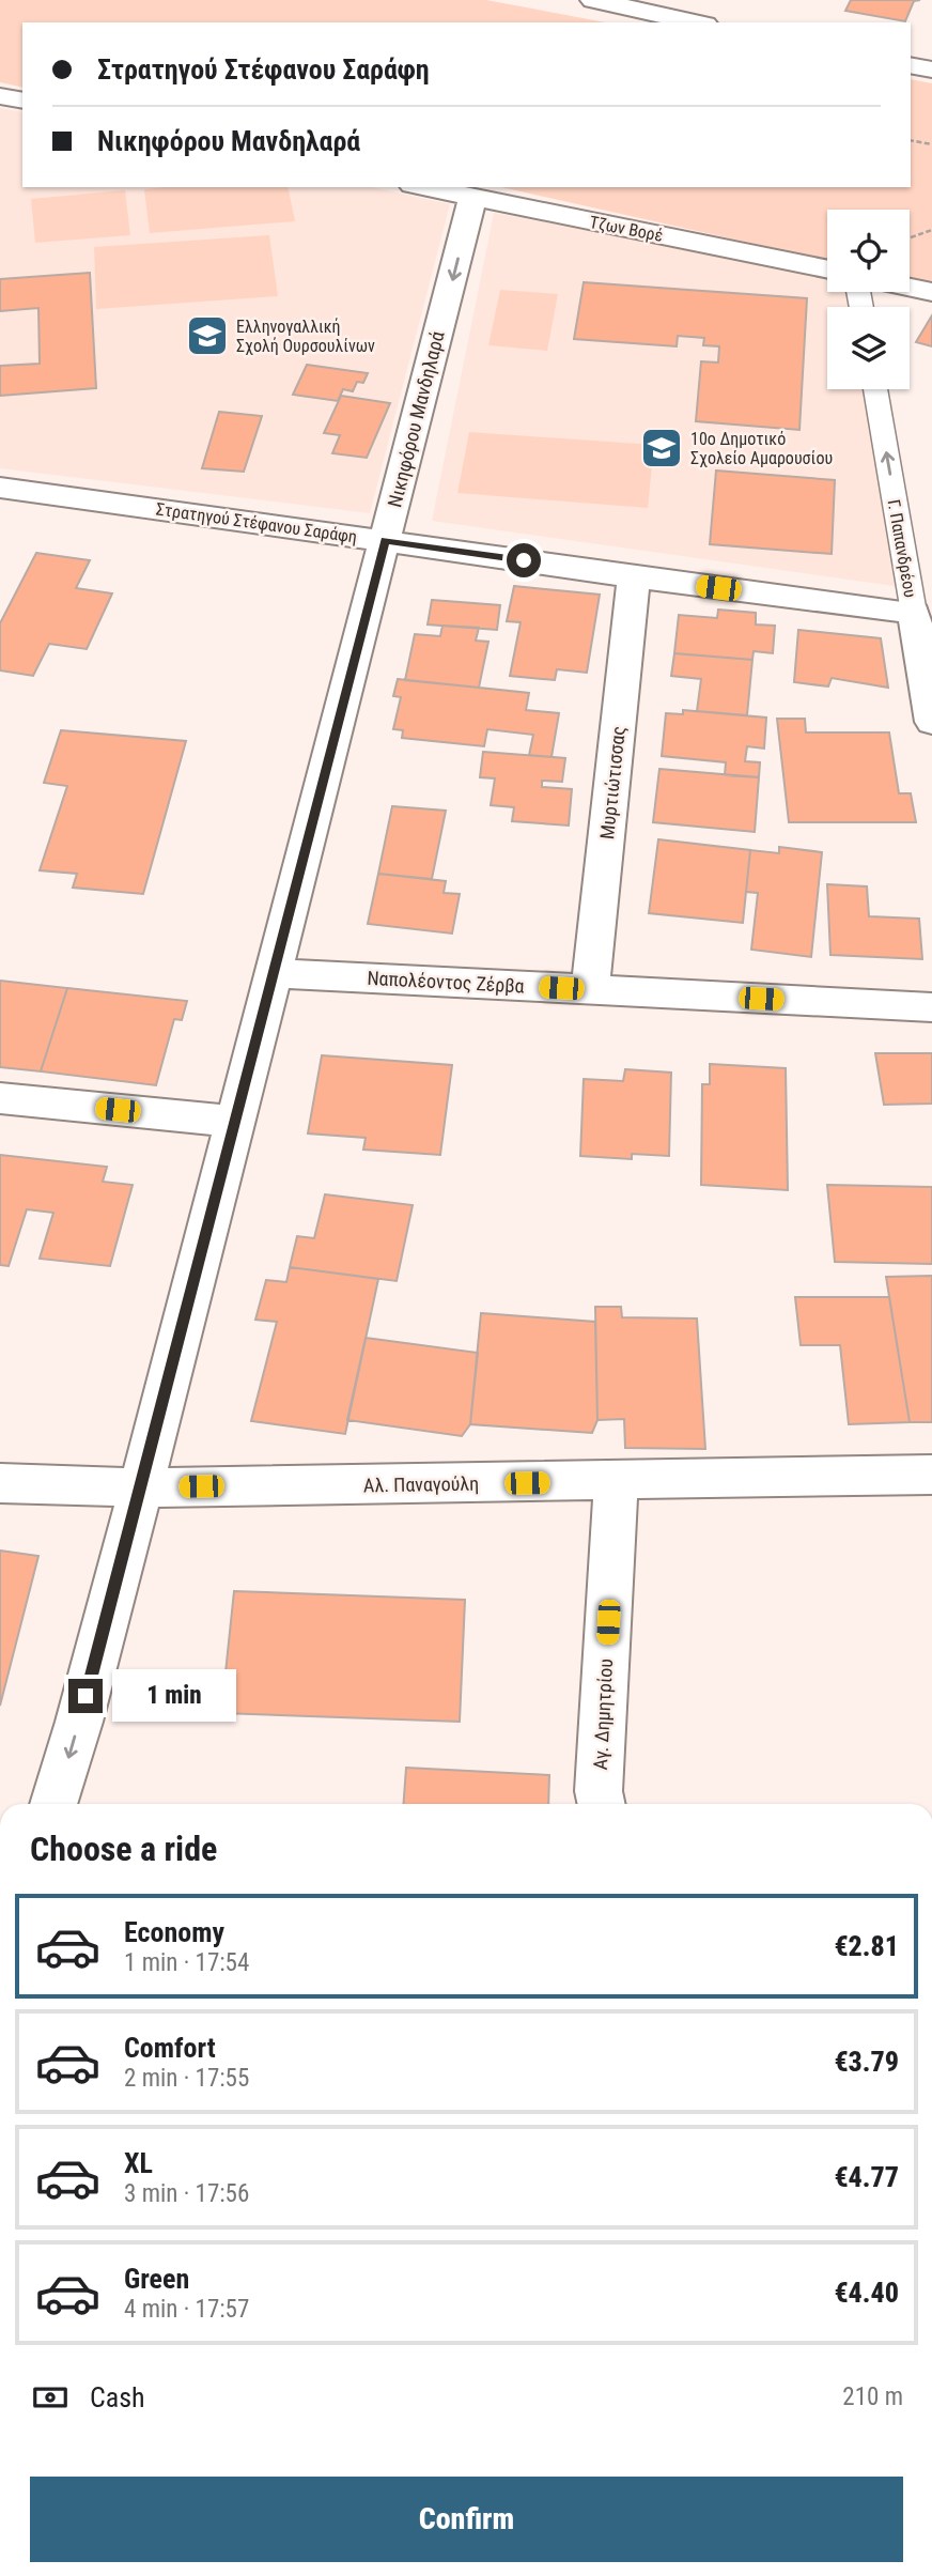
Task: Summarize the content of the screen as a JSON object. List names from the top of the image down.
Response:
{
  "streets": {
    "street": [
      "Τζων Βορέ",
      "Νικηφόρου Μανδηλαρά",
      "Στρατηγού Στέφανου Σαράφη",
      "Γ. Παπανδρέου",
      "Μυρτιώτισσας",
      "Ναπολέοντος Ζέρβα",
      "Αλ. Παναγούλη",
      "Αγ. Δημητρίου"
    ]
  },
  "crossings": [
    ["Τζων Βορέ", "Νικηφόρου Μανδηλαρά"],
    ["Νικηφόρου Μανδηλαρά", "Στρατηγού Στέφανου Σαράφη"],
    ["Νικηφόρου Μανδηλαρά", "Ναπολέοντος Ζέρβα"],
    ["Νικηφόρου Μανδηλαρά", "Αλ. Παναγούλη"],
    ["Στρατηγού Στέφανου Σαράφη", "Γ. Παπανδρέου"],
    ["Στρατηγού Στέφανου Σαράφη", "Μυρτιώτισσας"],
    ["Μυρτιώτισσας", "Ναπολέοντος Ζέρβα"],
    ["Αλ. Παναγούλη", "Αγ. Δημητρίου"]
  ],
  "one_way": ["Νικηφόρου Μανδηλαρά", "Γ. Παπανδρέου"],
  "places": {
    "school or university": ["Ελληνογαλλική Σχολή Ουρσουλίνων", "10ο Δημοτικό Σχολείο Αμαρουσίου"]
  },
  "page": {
    "banner": ["Στρατηγού Στέφανου Σαράφη", "Νικηφόρου Μανδηλαρά"],
    "bubble": "1 min",
    "heading": "Choose a ride",
    "list": [
      {
        "name": "Economy",
        "note": "1 min · 17:54",
        "value": "€2.81"
      },
      {
        "name": "Comfort",
        "note": "2 min · 17:55",
        "value": "€3.79"
      },
      {
        "name": "XL",
        "note": "3 min · 17:56",
        "value": "€4.77"
      },
      {
        "name": "Green",
        "note": "4 min · 17:57",
        "value": "€4.40"
      }
    ],
    "pay": ["Cash", "210 m"],
    "buttons": "Confirm"
  }
}
